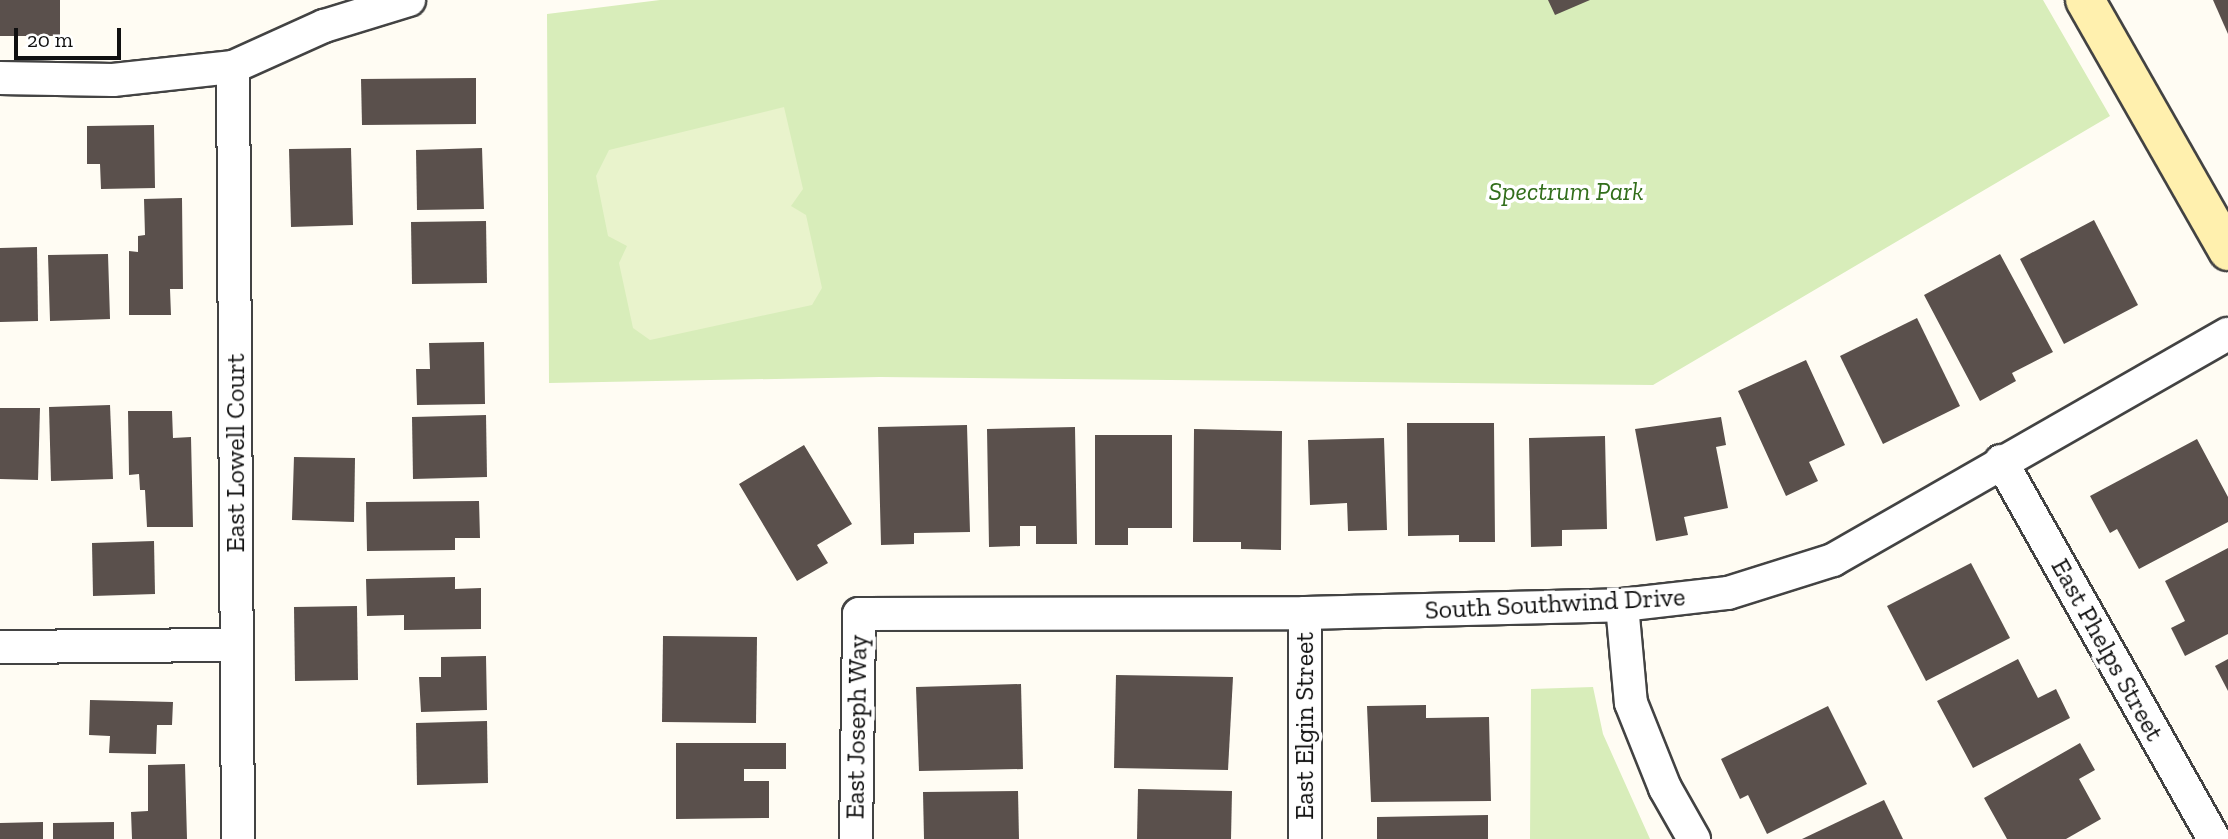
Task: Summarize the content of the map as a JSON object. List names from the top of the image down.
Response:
{
  "streets": {
    "street": [
      "East Lowell Court",
      "South Southwind Drive",
      "East Phelps Street",
      "East Elgin Street",
      "East Joseph Way"
    ]
  },
  "crossings": [
    ["South Southwind Drive", "East Phelps Street"],
    ["South Southwind Drive", "East Elgin Street"],
    ["South Southwind Drive", "East Joseph Way"]
  ],
  "parks": ["Spectrum Park"],
  "scale_bar": "20 m"
}
